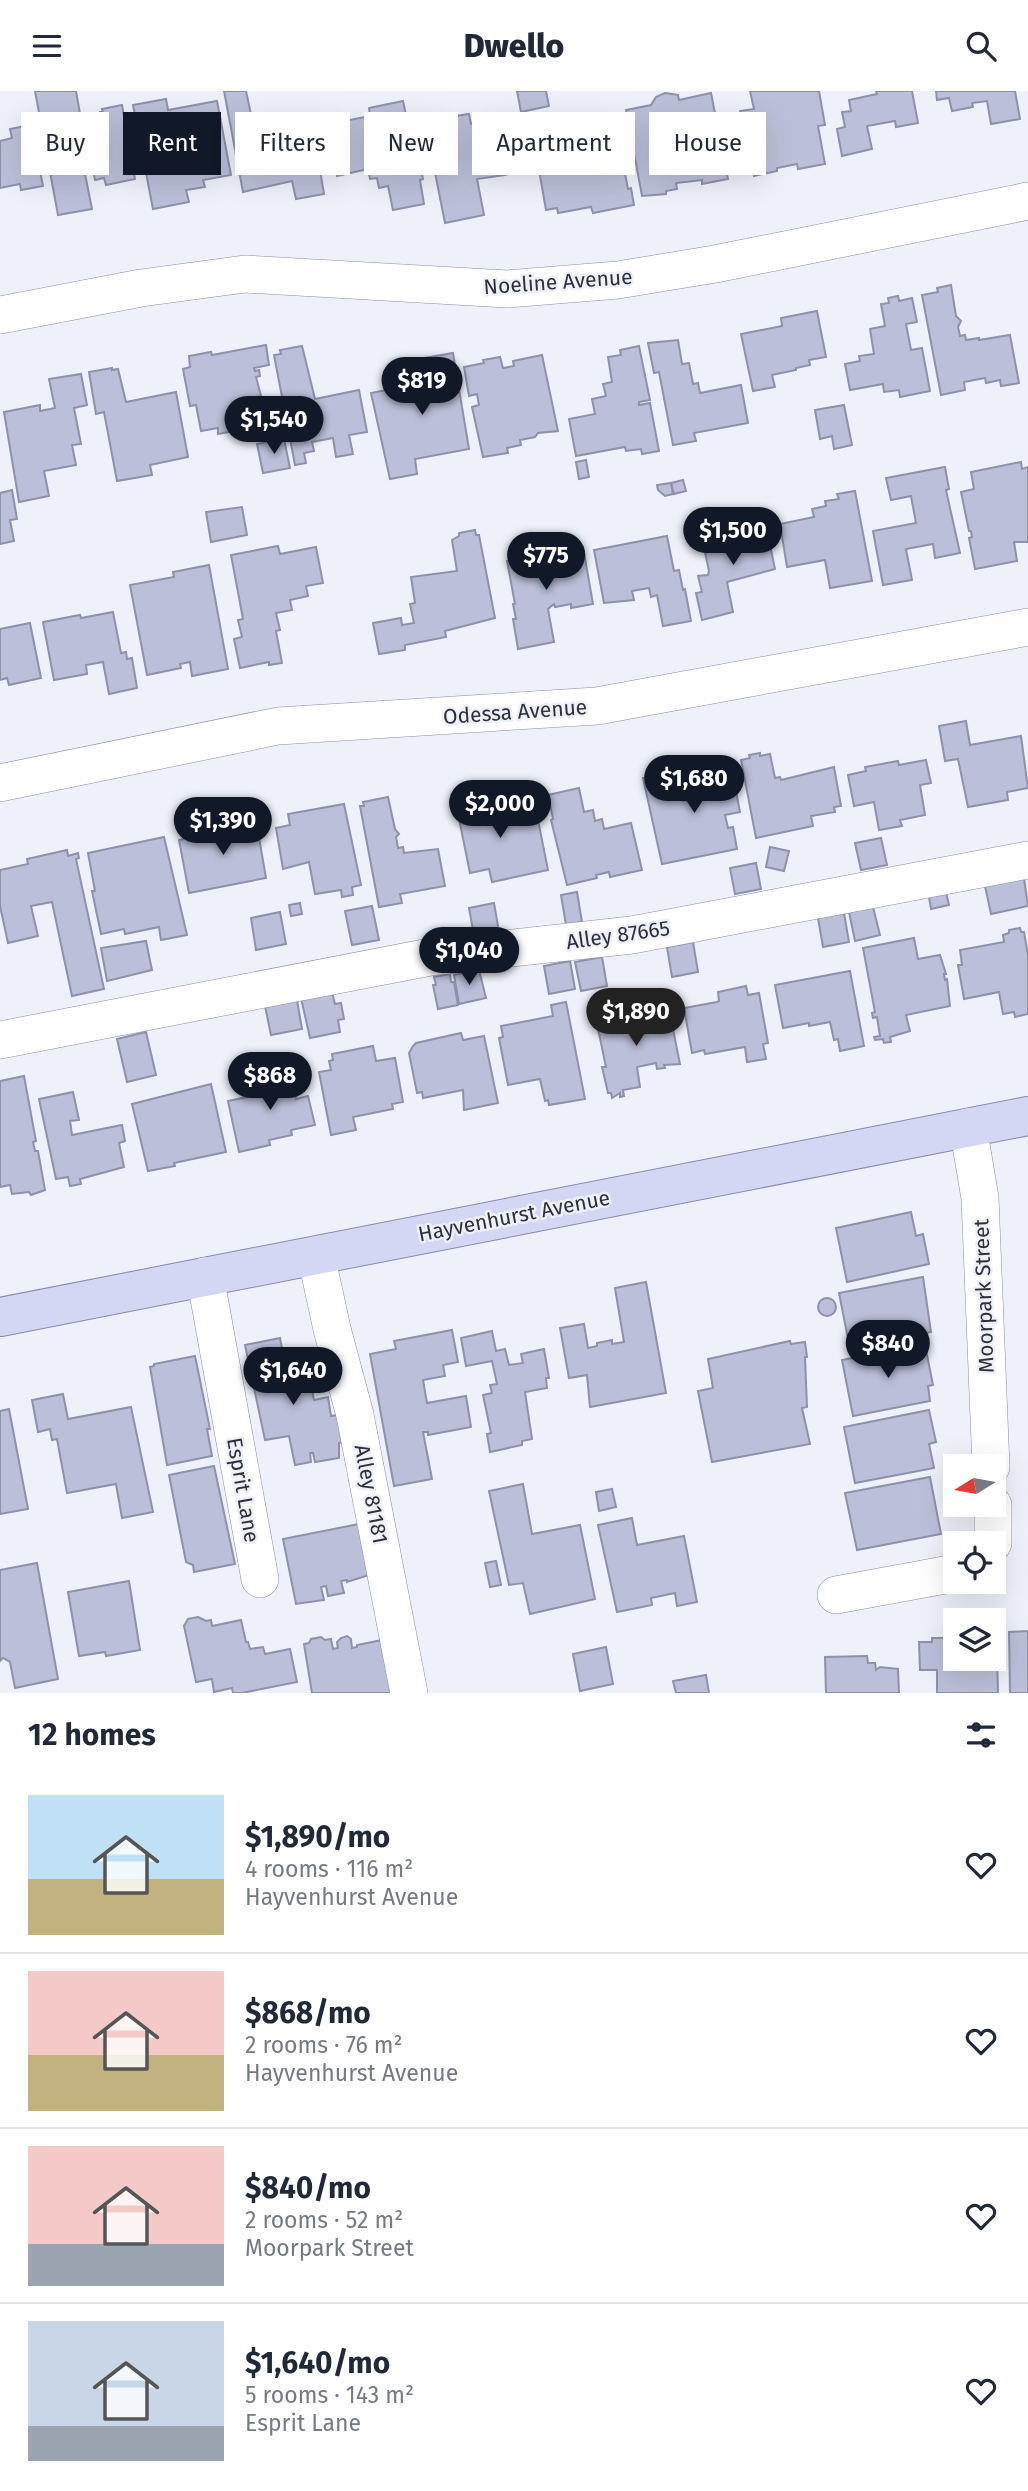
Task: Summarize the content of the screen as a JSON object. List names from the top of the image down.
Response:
{
  "streets": {
    "main road": ["Hayvenhurst Avenue"],
    "street": [
      "Noeline Avenue",
      "Odessa Avenue",
      "Alley 87665",
      "Moorpark Street",
      "Esprit Lane",
      "Alley 81181"
    ]
  },
  "crossings": [
    ["Hayvenhurst Avenue", "Moorpark Street"],
    ["Hayvenhurst Avenue", "Esprit Lane"],
    ["Hayvenhurst Avenue", "Alley 81181"]
  ],
  "north": "left",
  "page": {
    "header": "Dwello",
    "chip": [
      "Buy",
      "Rent",
      "Filters",
      "New",
      "Apartment",
      "House"
    ],
    "price": [
      "$819",
      "$1,540",
      "$1,500",
      "$775",
      "$1,680",
      "$2,000",
      "$1,390",
      "$1,040",
      "$1,890",
      "$868",
      "$840",
      "$1,640"
    ],
    "heading": "12 homes",
    "list": [
      {
        "name": "$1,890/mo",
        "note": "4 rooms · 116 m² · Hayvenhurst Avenue"
      },
      {
        "name": "$868/mo",
        "note": "2 rooms · 76 m² · Hayvenhurst Avenue"
      },
      {
        "name": "$840/mo",
        "note": "2 rooms · 52 m² · Moorpark Street"
      },
      {
        "name": "$1,640/mo",
        "note": "5 rooms · 143 m² · Esprit Lane"
      }
    ]
  }
}
